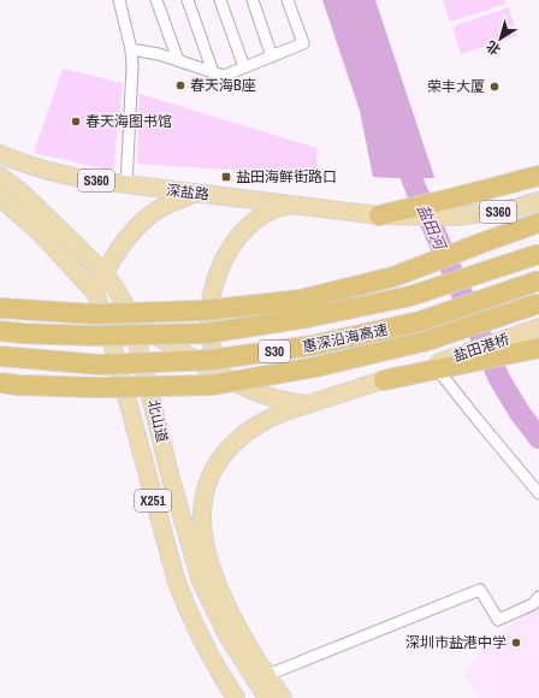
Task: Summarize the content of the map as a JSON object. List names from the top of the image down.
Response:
{
  "streets": {
    "highway": ["惠深沿海高速", "S30"],
    "main road": [
      "S360",
      "深盐路",
      "盐田港桥",
      "北山道",
      "X251"
    ]
  },
  "water": ["盐田河"],
  "places": {
    "other": [
      "春天海B座",
      "荣丰大厦",
      "春天海图书馆",
      "深圳市盐港中学"
    ],
    "transit": ["盐田海鲜街路口"]
  },
  "north": "bottom left"
}
